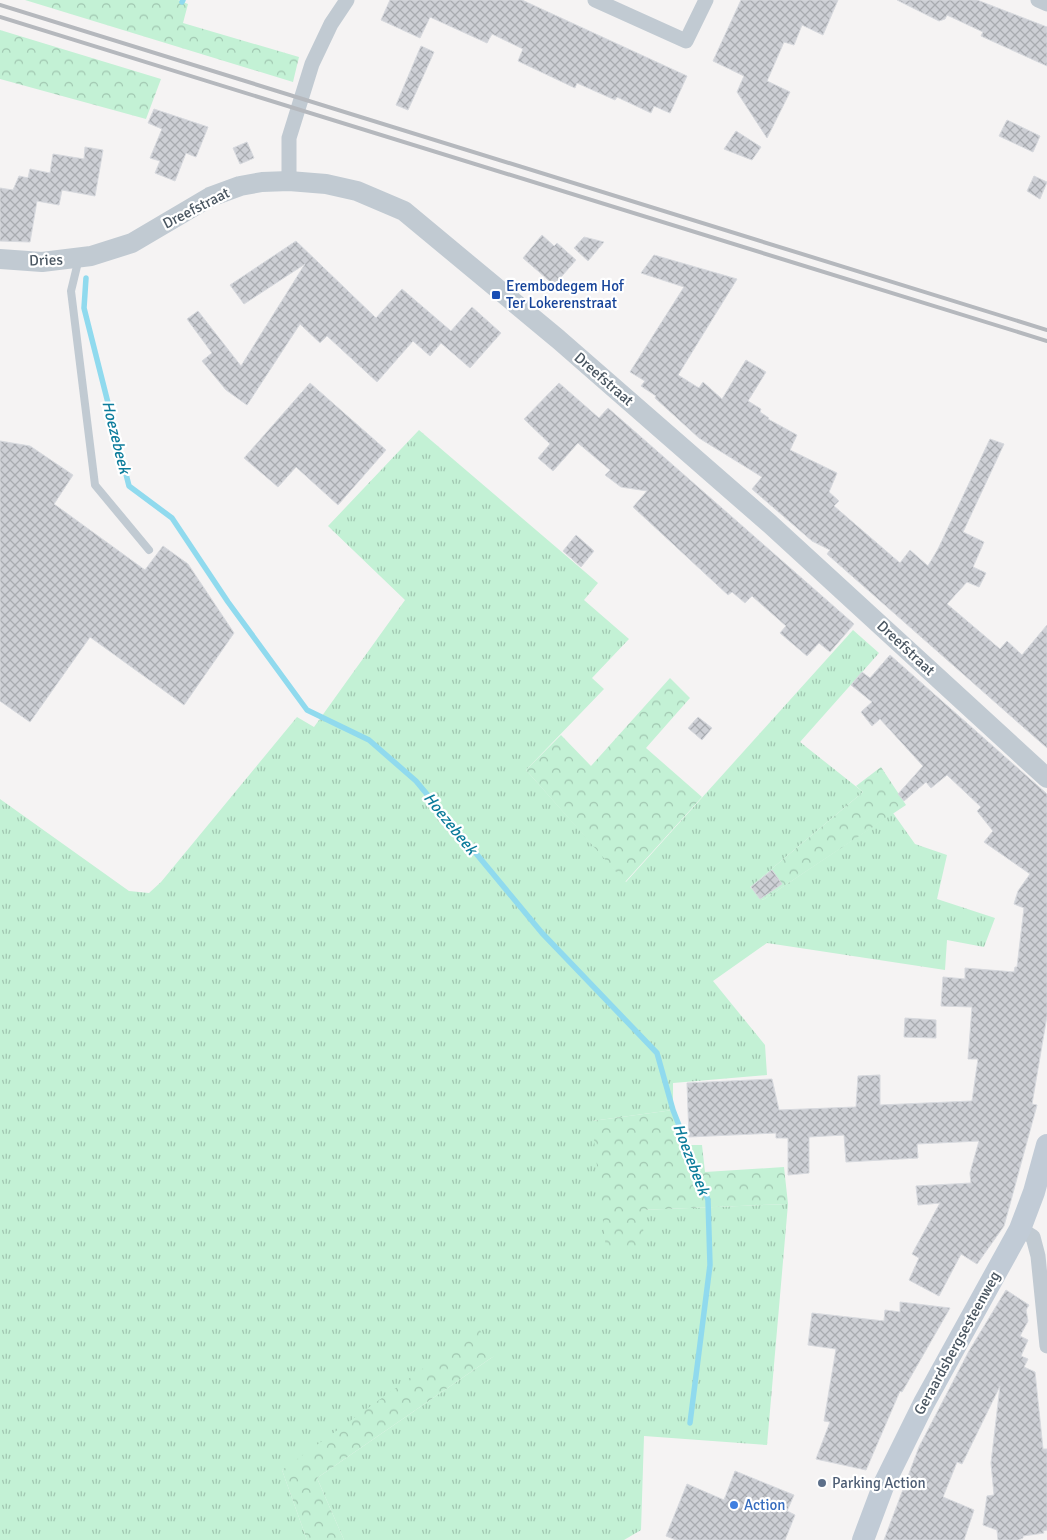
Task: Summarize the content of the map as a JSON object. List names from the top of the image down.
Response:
{
  "streets": {
    "main road": ["Geraardsbergsesteenweg"],
    "street": ["Dreefstraat", "Dries"]
  },
  "crossings": [
    ["Dreefstraat", "Dries"]
  ],
  "water": ["Hoezebeek"],
  "places": {
    "transit": ["Erembodegem Hof Ter Lokerenstraat"],
    "other": ["Parking Action", "Action"]
  }
}
